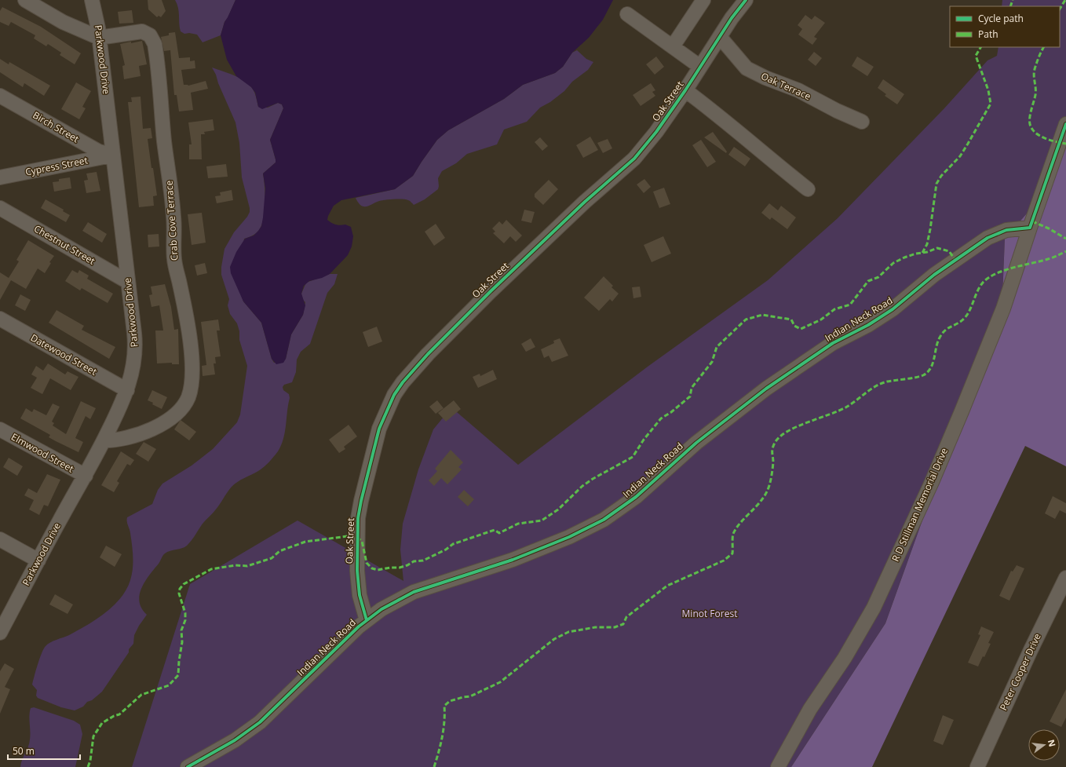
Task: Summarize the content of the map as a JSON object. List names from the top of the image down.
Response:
{
  "streets": {
    "street": [
      "Parkwood Drive",
      "Oak Terrace",
      "Oak Street",
      "Birch Street",
      "Cypress Street",
      "Crab Cove Terrace",
      "Chestnut Street",
      "Indian Neck Road",
      "Datewood Street",
      "Elmwood Street",
      "R D Stillman Memorial Drive",
      "Peter Cooper Drive"
    ]
  },
  "crossings": [
    ["Parkwood Drive", "Birch Street"],
    ["Parkwood Drive", "Cypress Street"],
    ["Parkwood Drive", "Crab Cove Terrace"],
    ["Parkwood Drive", "Chestnut Street"],
    ["Parkwood Drive", "Datewood Street"],
    ["Parkwood Drive", "Elmwood Street"],
    ["Oak Terrace", "Oak Street"],
    ["Oak Street", "Indian Neck Road"],
    ["Birch Street", "Cypress Street"],
    ["Indian Neck Road", "R D Stillman Memorial Drive"]
  ],
  "parks": ["Minot Forest"],
  "legend": ["Cycle path", "Path"],
  "scale_bar": "50 m",
  "north": "right"
}
